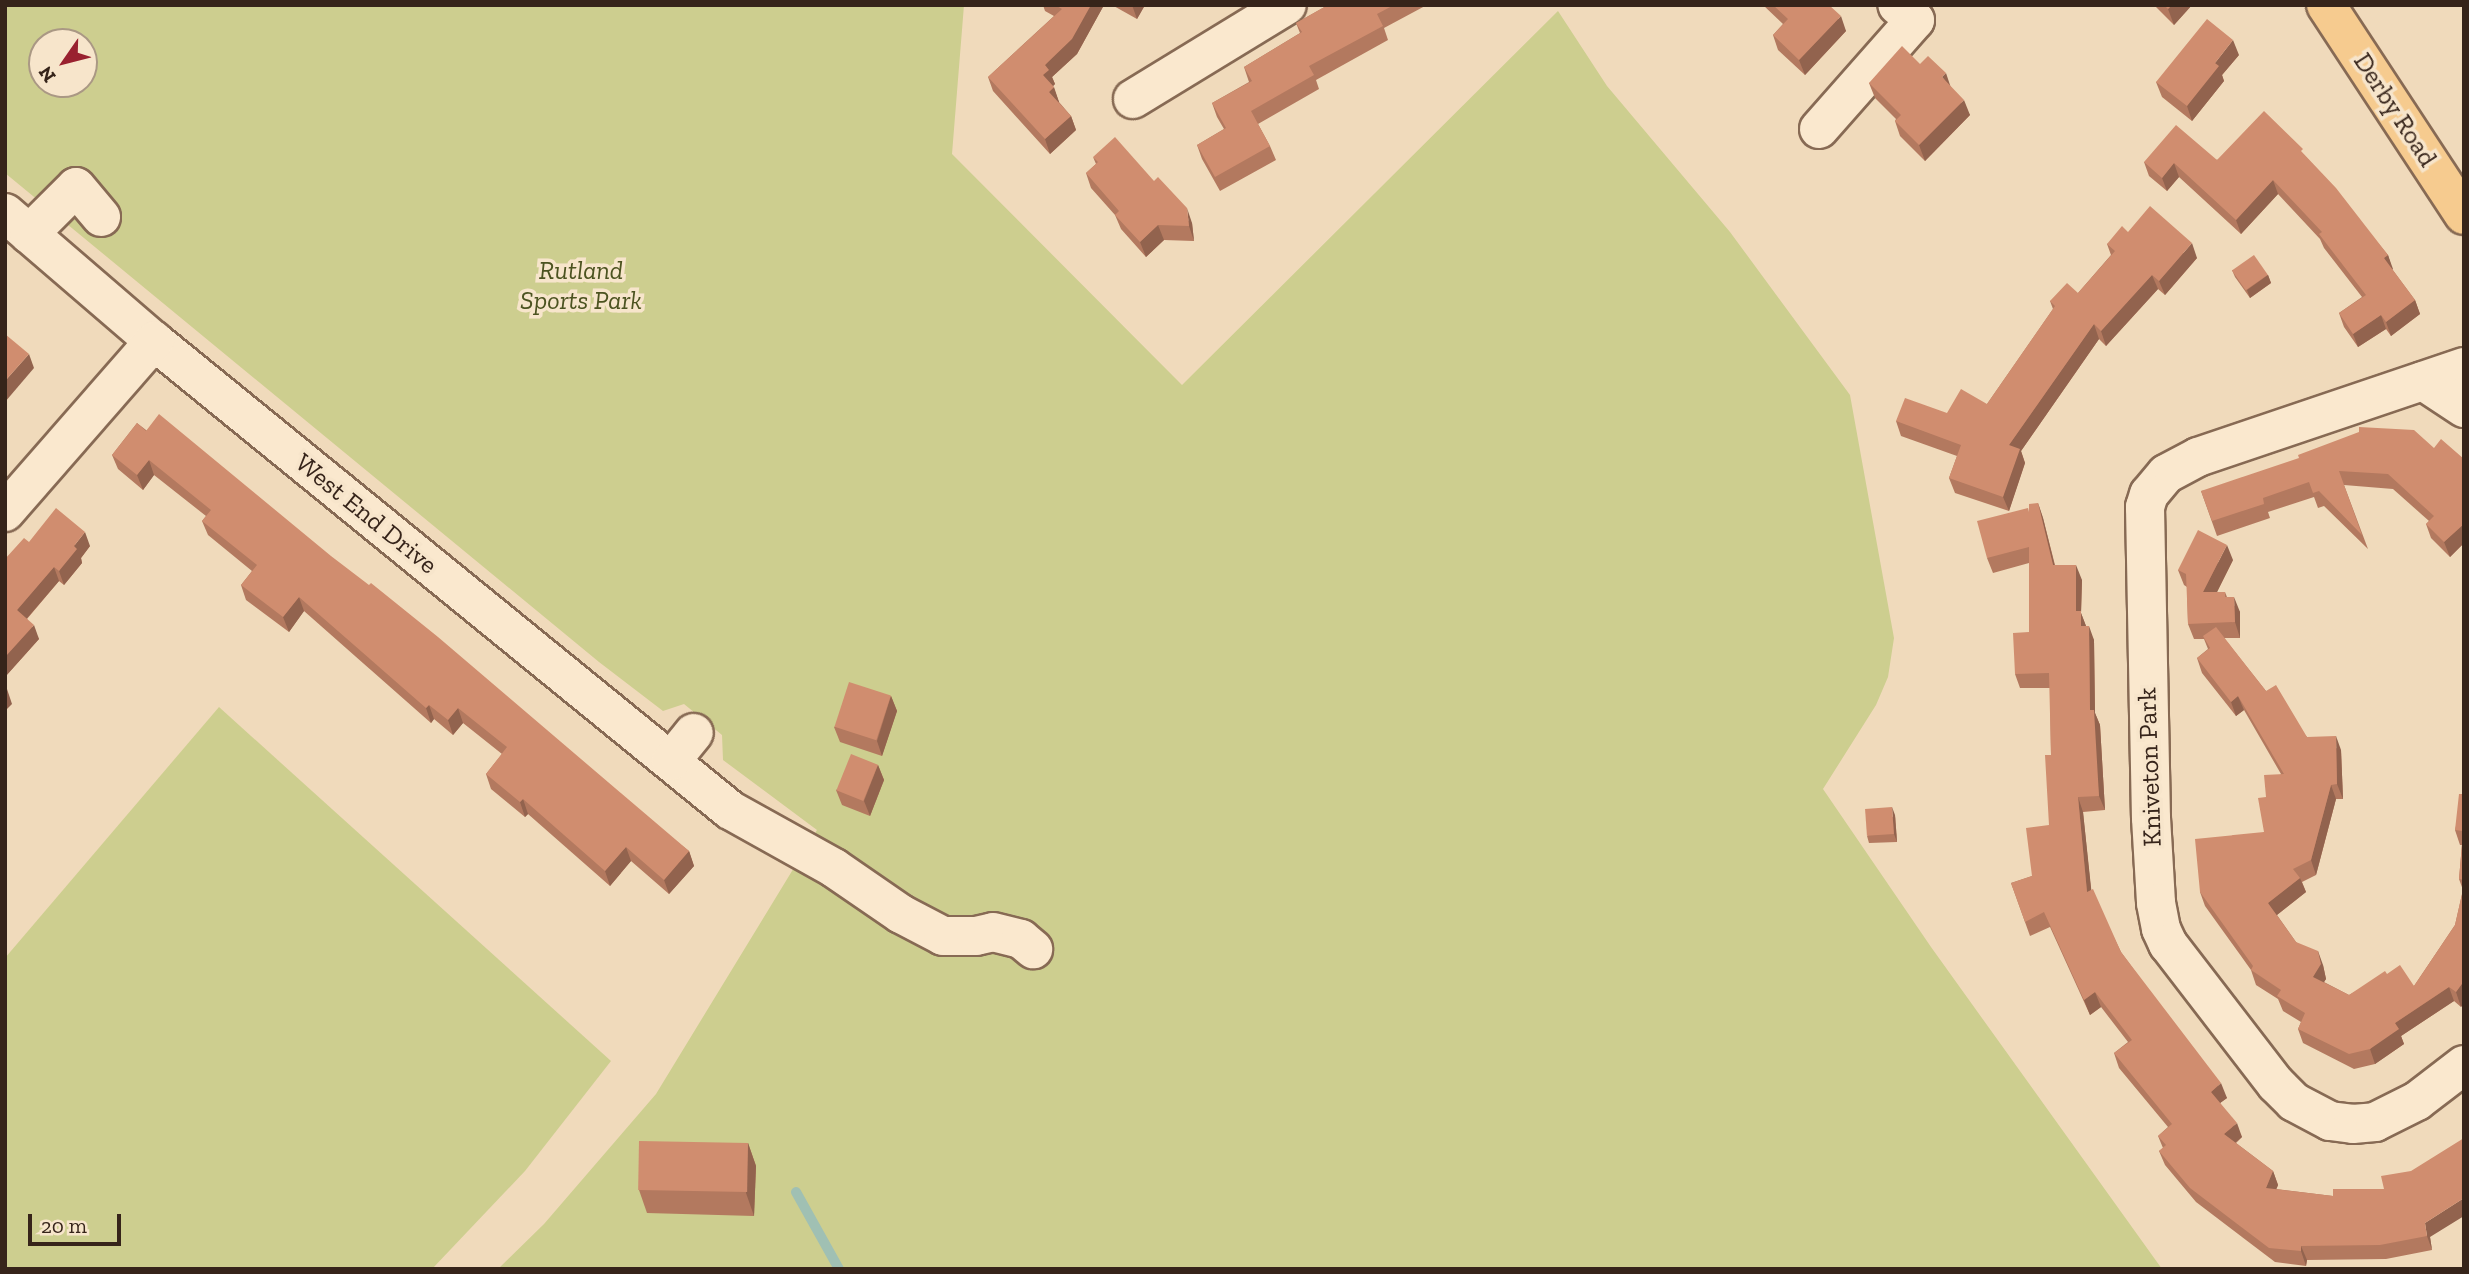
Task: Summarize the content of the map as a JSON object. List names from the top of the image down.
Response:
{
  "streets": {
    "main road": ["Derby Road"],
    "street": ["West End Drive", "Kniveton Park"]
  },
  "parks": ["Rutland Sports Park"],
  "scale_bar": "20 m",
  "north": "bottom left"
}
